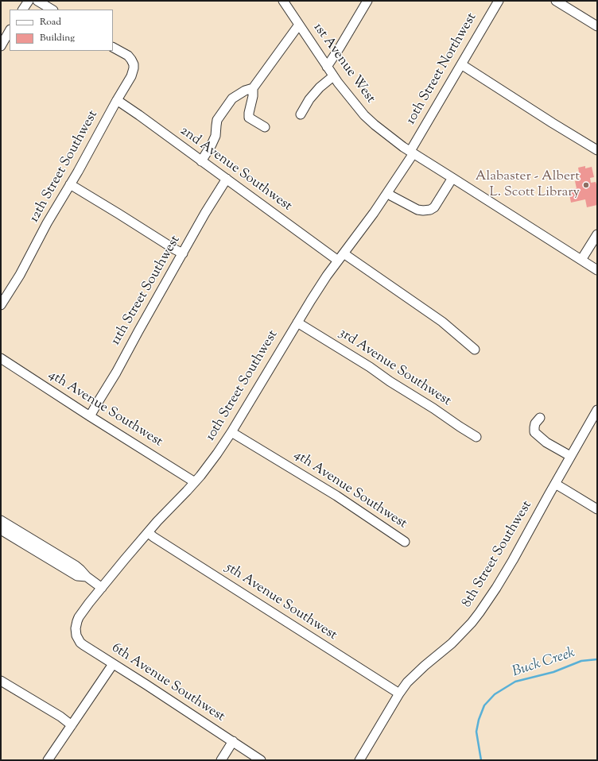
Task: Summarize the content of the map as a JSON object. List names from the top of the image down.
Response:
{
  "streets": {
    "street": [
      "1st Avenue West",
      "10th Street Northwest",
      "12th Street Southwest",
      "2nd Avenue Southwest",
      "11th Street Southwest",
      "3rd Avenue Southwest",
      "10th Street Southwest",
      "4th Avenue Southwest",
      "8th Street Southwest",
      "5th Avenue Southwest",
      "6th Avenue Southwest"
    ]
  },
  "crossings": [
    ["1st Avenue West", "10th Street Northwest"],
    ["1st Avenue West", "10th Street Southwest"],
    ["10th Street Northwest", "10th Street Southwest"],
    ["12th Street Southwest", "2nd Avenue Southwest"],
    ["2nd Avenue Southwest", "11th Street Southwest"],
    ["2nd Avenue Southwest", "10th Street Southwest"],
    ["11th Street Southwest", "4th Avenue Southwest"],
    ["3rd Avenue Southwest", "10th Street Southwest"],
    ["10th Street Southwest", "4th Avenue Southwest"],
    ["10th Street Southwest", "5th Avenue Southwest"],
    ["10th Street Southwest", "6th Avenue Southwest"],
    ["8th Street Southwest", "5th Avenue Southwest"]
  ],
  "water": ["Buck Creek"],
  "places": ["Alabaster - Albert L. Scott Library"],
  "legend": ["Road", "Building"]
}
